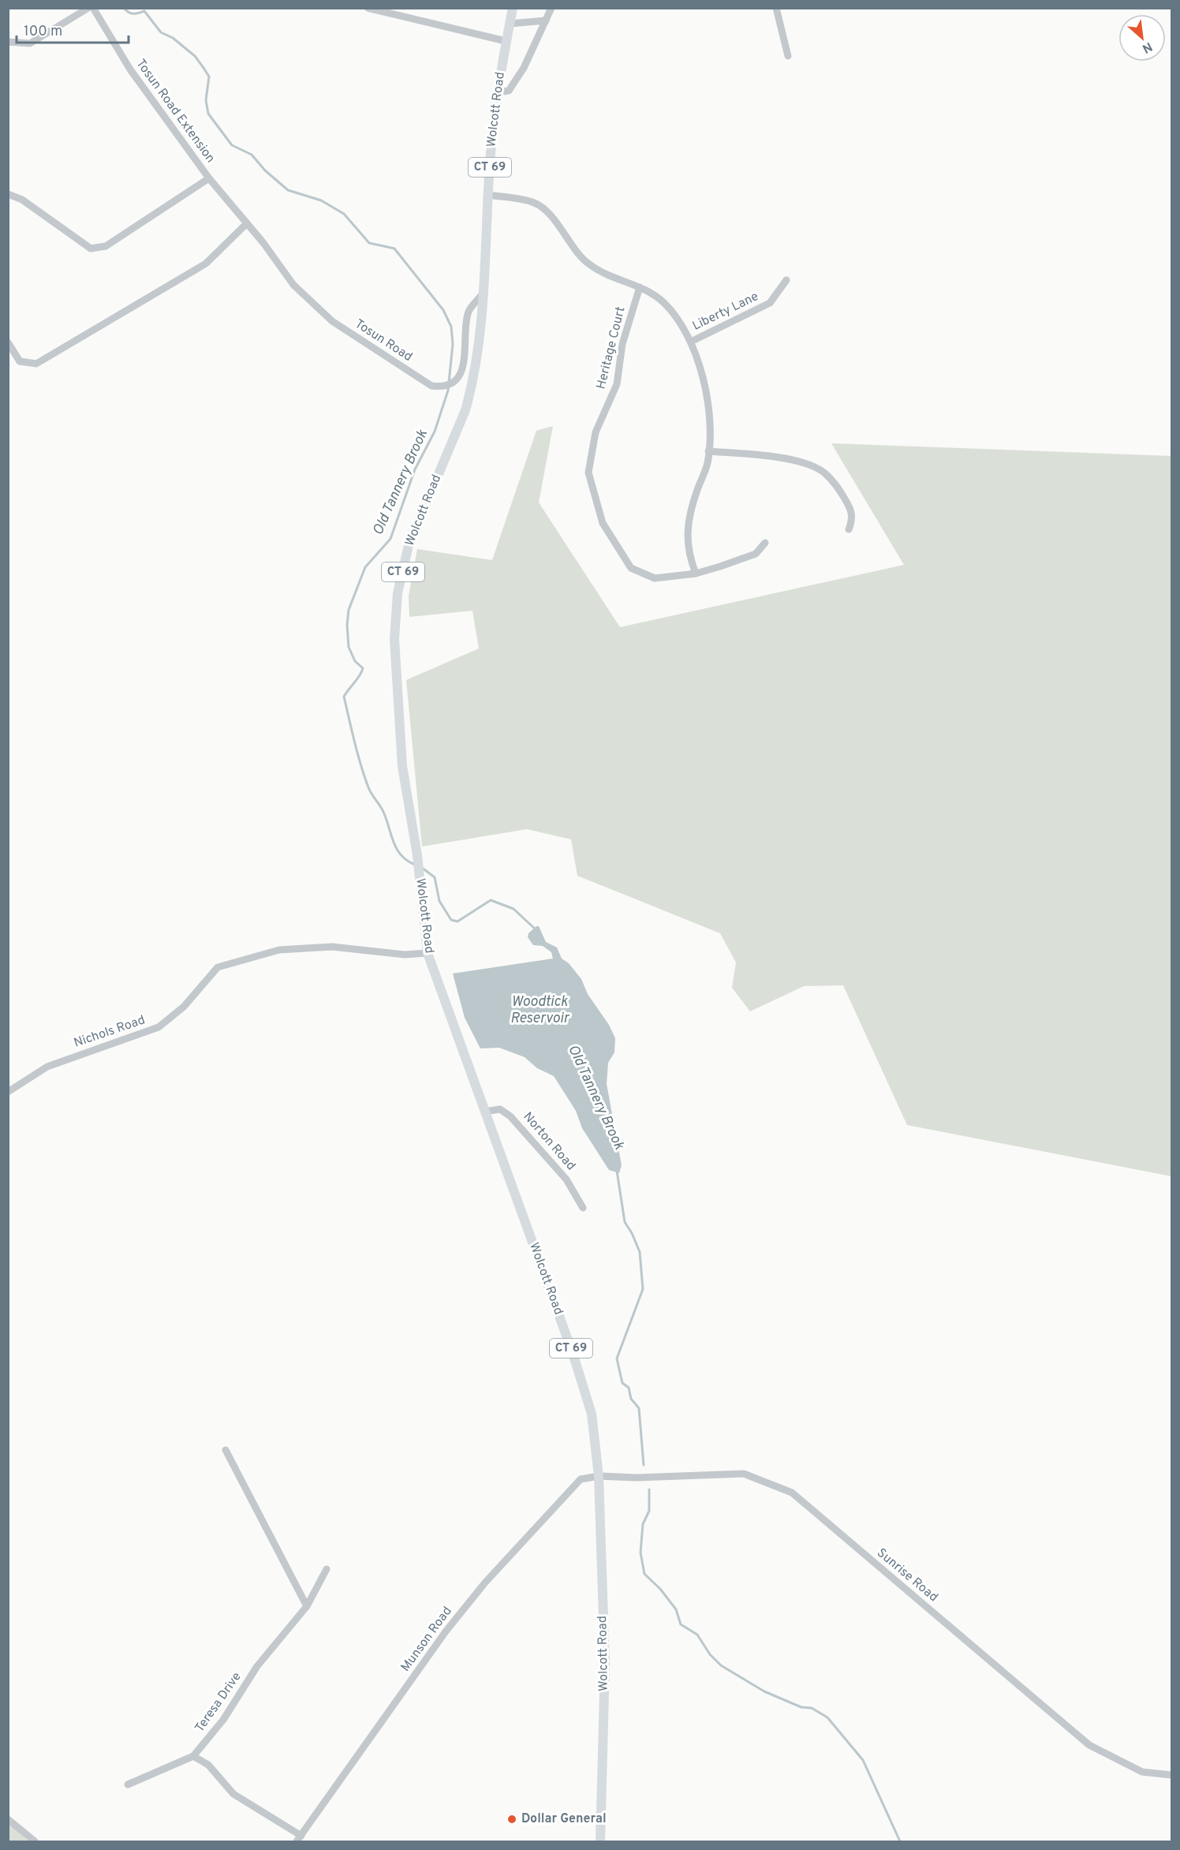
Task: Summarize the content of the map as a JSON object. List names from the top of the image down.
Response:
{
  "streets": {
    "main road": ["Wolcott Road", "CT 69"],
    "street": [
      "Tosun Road Extension",
      "Liberty Lane",
      "Tosun Road",
      "Heritage Court",
      "Nichols Road",
      "Norton Road",
      "Sunrise Road",
      "Munson Road",
      "Teresa Drive"
    ]
  },
  "crossings": [
    ["Wolcott Road", "Tosun Road"],
    ["Wolcott Road", "Nichols Road"],
    ["Wolcott Road", "Norton Road"],
    ["Wolcott Road", "Sunrise Road"],
    ["Wolcott Road", "Munson Road"],
    ["Tosun Road Extension", "Tosun Road"],
    ["Sunrise Road", "Munson Road"]
  ],
  "water": ["Old Tannery Brook", "Woodtick Reservoir"],
  "places": ["Dollar General"],
  "scale_bar": "100 m",
  "north": "bottom right"
}
